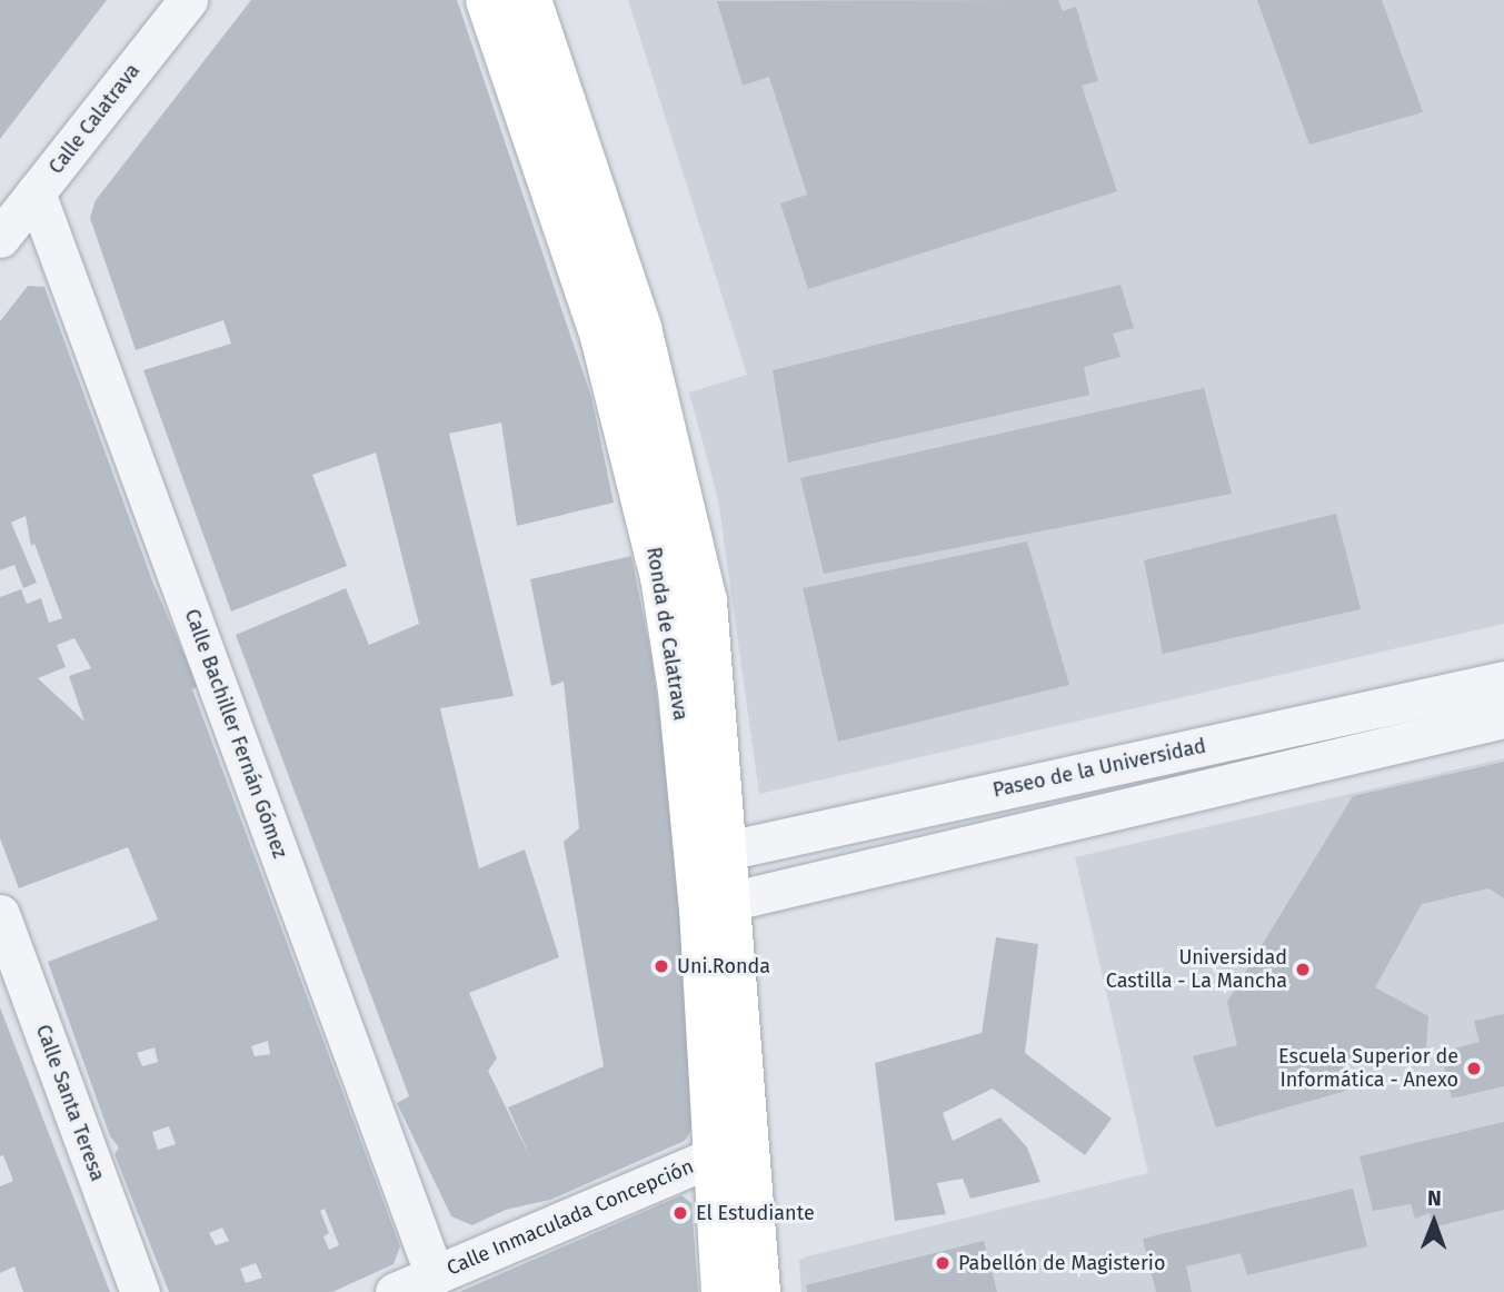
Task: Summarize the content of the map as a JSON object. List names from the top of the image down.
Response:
{
  "streets": {
    "highway": ["Ronda de Calatrava"],
    "street": [
      "Calle Calatrava",
      "Calle Bachiller Fernán Gómez",
      "Paseo de la Universidad",
      "Calle Santa Teresa",
      "Calle Inmaculada Concepción"
    ]
  },
  "crossings": [
    ["Calle Calatrava", "Calle Bachiller Fernán Gómez"],
    ["Ronda de Calatrava", "Paseo de la Universidad"],
    ["Ronda de Calatrava", "Calle Inmaculada Concepción"],
    ["Calle Bachiller Fernán Gómez", "Calle Inmaculada Concepción"]
  ],
  "places": [
    "Uni.Ronda",
    "Universidad Castilla - La Mancha",
    "Escuela Superior de Informática - Anexo",
    "El Estudiante",
    "Pabellón de Magisterio"
  ],
  "north": "top"
}
